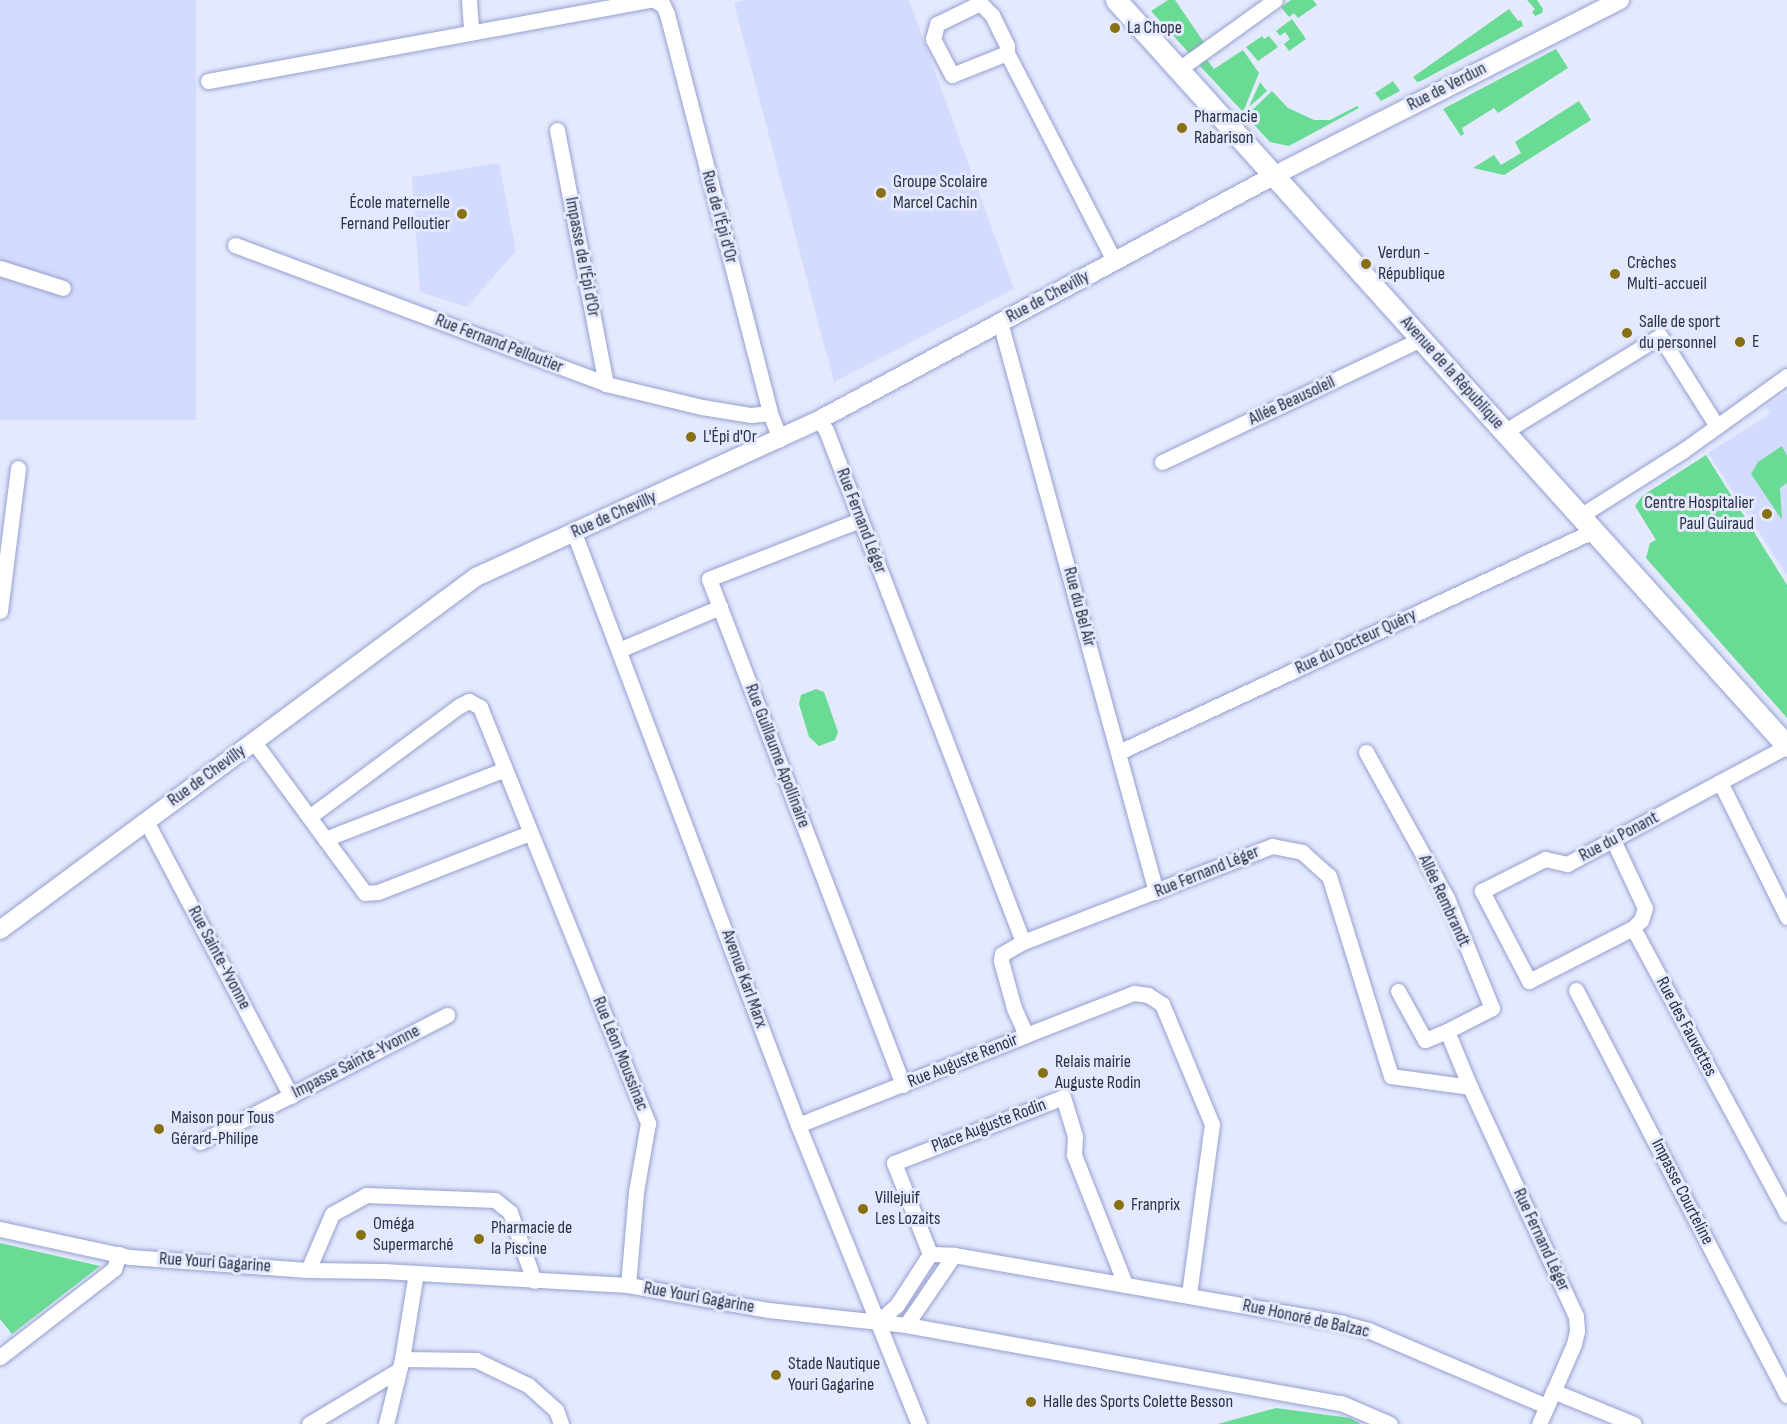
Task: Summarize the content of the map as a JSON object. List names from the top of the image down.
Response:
{
  "streets": {
    "main road": ["Avenue de la République"],
    "street": [
      "Rue de Verdun",
      "Rue de l'Épi d'Or",
      "Impasse de l'Épi d'Or",
      "Rue de Chevilly",
      "Rue Fernand Pelloutier",
      "Allée Beausoleil",
      "Rue Fernand Léger",
      "Rue du Bel Air",
      "Rue du Docteur Quéry",
      "Rue Guillaume Apollinaire",
      "Rue du Ponant",
      "Allée Rembrandt",
      "Rue Sainte-Yvonne",
      "Avenue Karl Marx",
      "Rue des Fauvettes",
      "Rue Léon Moussinac",
      "Rue Auguste Renoir",
      "Impasse Sainte-Yvonne",
      "Place Auguste Rodin",
      "Impasse Courteline",
      "Rue Youri Gagarine",
      "Rue Honoré de Balzac"
    ]
  },
  "crossings": [
    ["Rue de Verdun", "Rue de Chevilly"],
    ["Rue de Verdun", "Avenue de la République"],
    ["Rue de l'Épi d'Or", "Rue de Chevilly"],
    ["Rue de l'Épi d'Or", "Rue Fernand Pelloutier"],
    ["Impasse de l'Épi d'Or", "Rue Fernand Pelloutier"],
    ["Rue de Chevilly", "Avenue de la République"],
    ["Rue de Chevilly", "Rue Fernand Léger"],
    ["Rue de Chevilly", "Rue du Bel Air"],
    ["Rue de Chevilly", "Rue Sainte-Yvonne"],
    ["Rue de Chevilly", "Avenue Karl Marx"],
    ["Avenue de la République", "Allée Beausoleil"],
    ["Avenue de la République", "Rue du Docteur Quéry"],
    ["Avenue de la République", "Rue du Ponant"],
    ["Rue Fernand Léger", "Rue du Bel Air"],
    ["Rue Fernand Léger", "Rue Guillaume Apollinaire"],
    ["Rue Fernand Léger", "Rue Auguste Renoir"],
    ["Rue Fernand Léger", "Rue Honoré de Balzac"],
    ["Rue du Bel Air", "Rue du Docteur Quéry"],
    ["Rue Guillaume Apollinaire", "Rue Auguste Renoir"],
    ["Rue du Ponant", "Rue des Fauvettes"],
    ["Rue Sainte-Yvonne", "Impasse Sainte-Yvonne"],
    ["Avenue Karl Marx", "Rue Auguste Renoir"],
    ["Avenue Karl Marx", "Rue Youri Gagarine"],
    ["Rue Léon Moussinac", "Rue Youri Gagarine"],
    ["Place Auguste Rodin", "Rue Honoré de Balzac"]
  ],
  "places": [
    "La Chope",
    "Pharmacie Rabarison",
    "Groupe Scolaire Marcel Cachin",
    "École maternelle Fernand Pelloutier",
    "Verdun - République",
    "Crèches Multi-accueil",
    "Salle de sport du personnel",
    "E",
    "L'Épi d'Or",
    "Centre Hospitalier Paul Guiraud",
    "Relais mairie Auguste Rodin",
    "Maison pour Tous Gérard-Philipe",
    "Franprix",
    "Villejuif Les Lozaits",
    "Oméga Supermarché",
    "Pharmacie de la Piscine",
    "Stade Nautique Youri Gagarine",
    "Halle des Sports Colette Besson"
  ]
}
